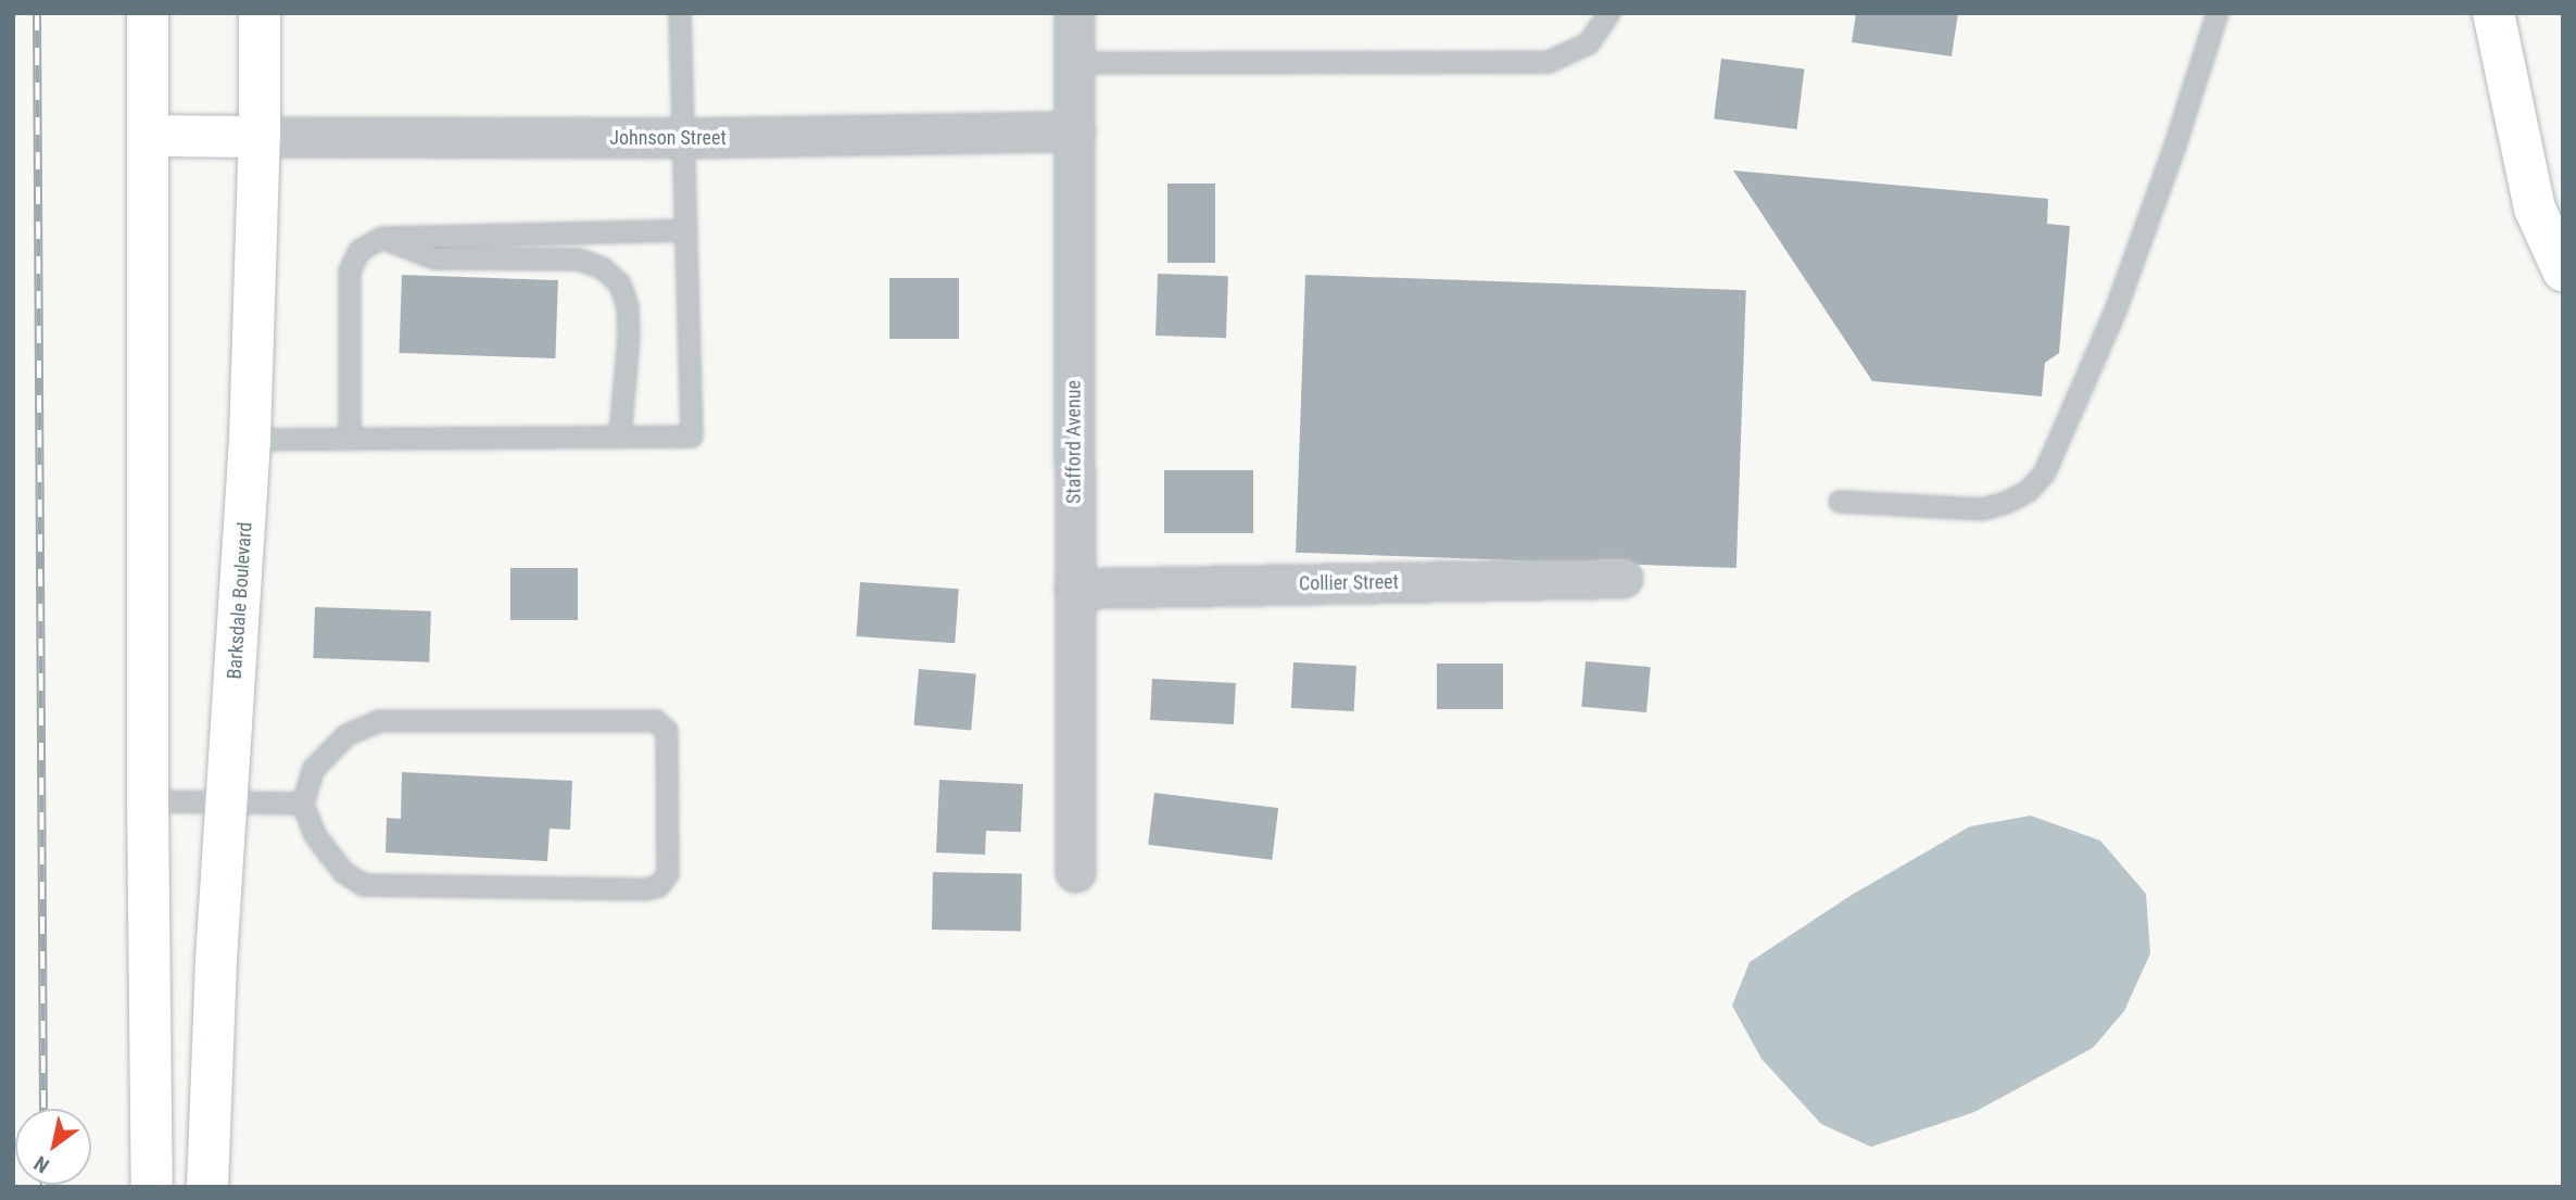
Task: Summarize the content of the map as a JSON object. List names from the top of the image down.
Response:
{
  "streets": {
    "main road": ["Barksdale Boulevard"],
    "street": ["Johnson Street", "Stafford Avenue", "Collier Street"]
  },
  "crossings": [
    ["Johnson Street", "Stafford Avenue"],
    ["Johnson Street", "Barksdale Boulevard"],
    ["Stafford Avenue", "Collier Street"]
  ],
  "north": "bottom left"
}
